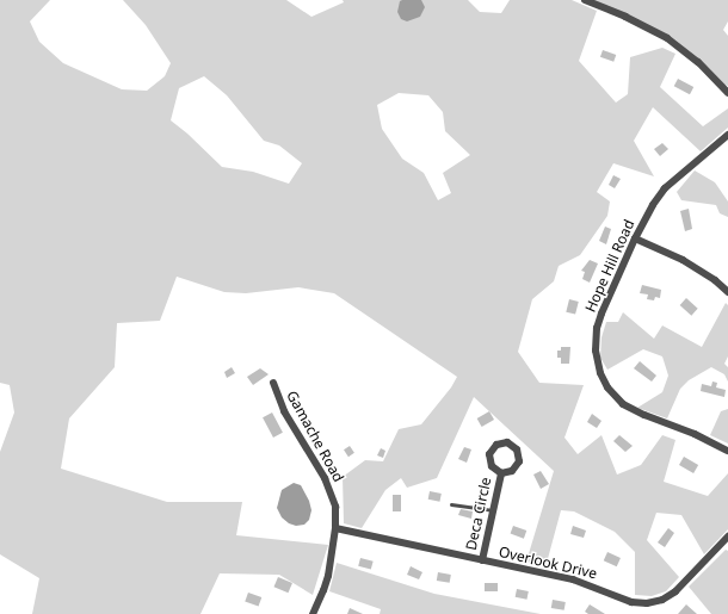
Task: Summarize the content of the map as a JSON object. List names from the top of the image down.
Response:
{
  "streets": {
    "street": [
      "Hope Hill Road",
      "Gamache Road",
      "Deca Circle",
      "Overlook Drive"
    ]
  },
  "crossings": [
    ["Gamache Road", "Overlook Drive"],
    ["Deca Circle", "Overlook Drive"]
  ]
}
